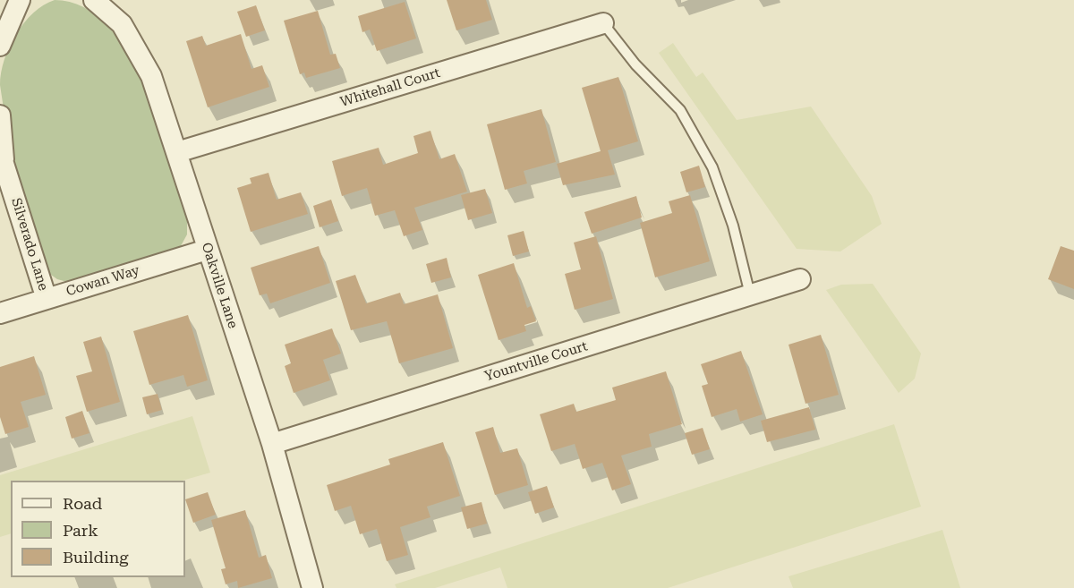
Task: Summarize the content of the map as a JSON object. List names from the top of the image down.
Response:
{
  "streets": {
    "street": [
      "Whitehall Court",
      "Silverado Lane",
      "Cowan Way",
      "Oakville Lane",
      "Yountville Court"
    ]
  },
  "crossings": [
    ["Whitehall Court", "Oakville Lane"],
    ["Silverado Lane", "Cowan Way"],
    ["Cowan Way", "Oakville Lane"],
    ["Oakville Lane", "Yountville Court"]
  ],
  "legend": ["Road", "Park", "Building"]
}
